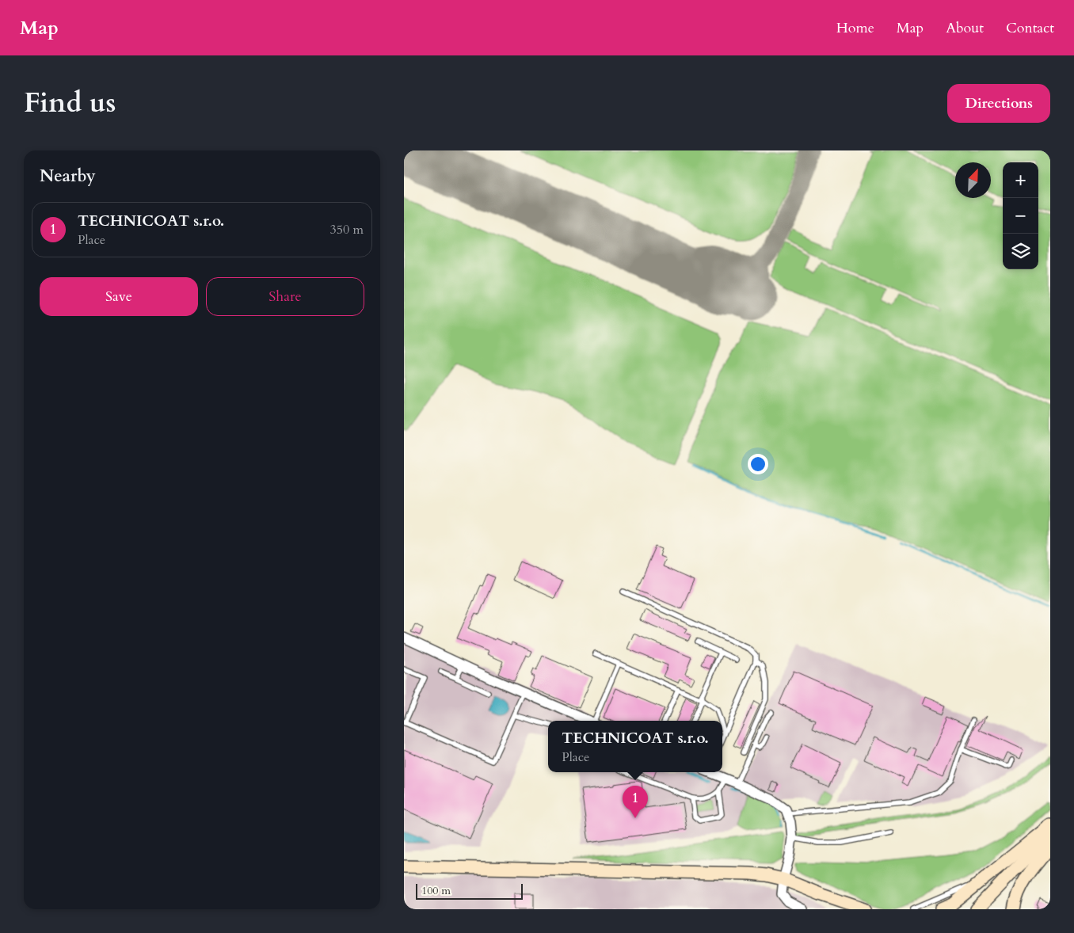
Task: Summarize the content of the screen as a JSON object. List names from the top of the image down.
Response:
{
  "scale_bar": "100 m",
  "north": "top right",
  "page": {
    "header": "Map",
    "nav": [
      "Home",
      "Map",
      "About",
      "Contact"
    ],
    "title": "Find us",
    "buttons": [
      "Directions",
      ["Save", "Share"]
    ],
    "heading": "Nearby",
    "map_buttons": ["+", "−"],
    "list": [
      {
        "mark": "1",
        "name": "TECHNICOAT s.r.o.",
        "note": "Place",
        "value": "350 m"
      }
    ],
    "popup": ["TECHNICOAT s.r.o.", "Place"],
    "pins": "1",
    "scale": "100 m"
  }
}
